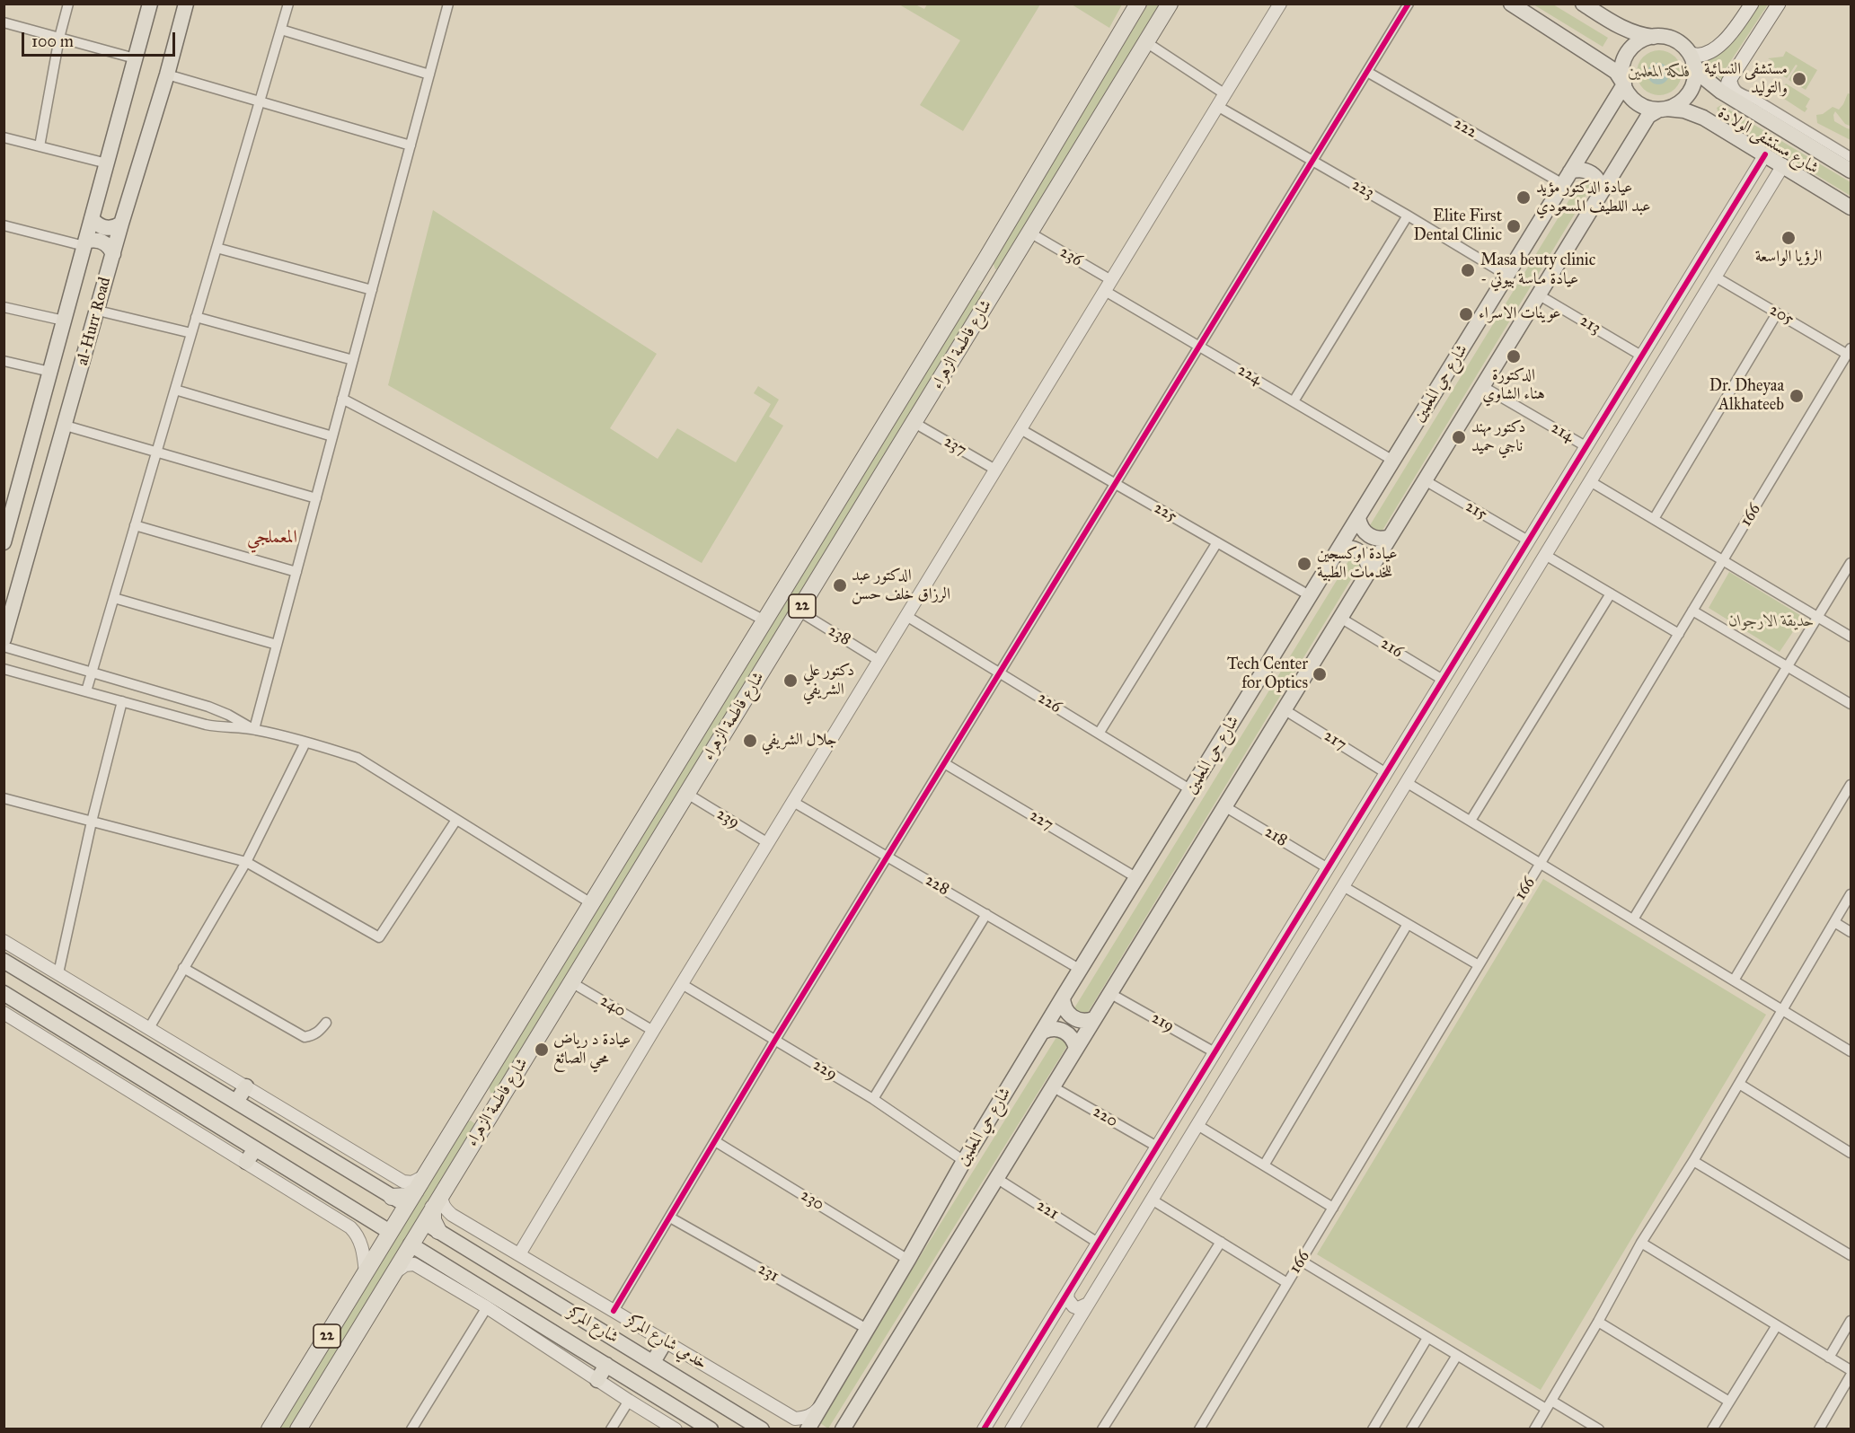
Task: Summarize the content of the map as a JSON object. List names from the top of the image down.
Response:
{
  "streets": {
    "highway": ["شارع فاطمة الزهراء", "22"],
    "main road": [
      "شارع مستشفى الولادة",
      "al-Hurr Road",
      "شارع حي المعلمين",
      "شارع المركز"
    ],
    "street": [
      "222",
      "223",
      "236",
      "205",
      "213",
      "224",
      "214",
      "237",
      "215",
      "225",
      "166",
      "238",
      "216",
      "226",
      "217",
      "239",
      "227",
      "218",
      "228",
      "240",
      "219",
      "229",
      "220",
      "230",
      "221",
      "231",
      "خدمي شارع المركز"
    ]
  },
  "crossings": [
    ["222", "شارع حي المعلمين"],
    ["شارع مستشفى الولادة", "شارع حي المعلمين"],
    ["223", "شارع حي المعلمين"],
    ["236", "شارع فاطمة الزهراء"],
    ["236", "224"],
    ["205", "166"],
    ["شارع فاطمة الزهراء", "237"],
    ["شارع فاطمة الزهراء", "22"],
    ["شارع فاطمة الزهراء", "238"],
    ["شارع فاطمة الزهراء", "239"],
    ["شارع فاطمة الزهراء", "240"],
    ["شارع فاطمة الزهراء", "شارع المركز"],
    ["شارع فاطمة الزهراء", "خدمي شارع المركز"],
    ["224", "شارع حي المعلمين"],
    ["شارع حي المعلمين", "225"],
    ["شارع حي المعلمين", "226"],
    ["شارع حي المعلمين", "227"],
    ["شارع حي المعلمين", "228"],
    ["شارع حي المعلمين", "229"],
    ["شارع حي المعلمين", "230"],
    ["شارع حي المعلمين", "231"],
    ["شارع حي المعلمين", "خدمي شارع المركز"],
    ["22", "شارع المركز"]
  ],
  "districts": ["المعملجي"],
  "parks": ["فلكة المعلمين", "حديقة الارجوان"],
  "places": [
    "مستشفى النسائية والتوليد",
    "عيادة الدكتور مؤيد عبد اللطيف المسعودي",
    "Elite First Dental Clinic",
    "الرؤيا الواسعة",
    "Masa beuty clinic - عيادة مـاسة بيوتي",
    "عوينات الاسراء",
    "الدكتورة هناء الشاوي",
    "Dr. Dheyaa Alkhateeb",
    "دكتور مهند ناجي حميد",
    "عيادة اوكسجين للخدمات الطبية",
    "الدكتور عبد الرزاق خلف حسن",
    "Tech Center for Optics",
    "دكتور علي الشريفي",
    "جلال الشريفي",
    "عيادة د رياض محي الصائغ"
  ],
  "scale_bar": "100 m"
}
